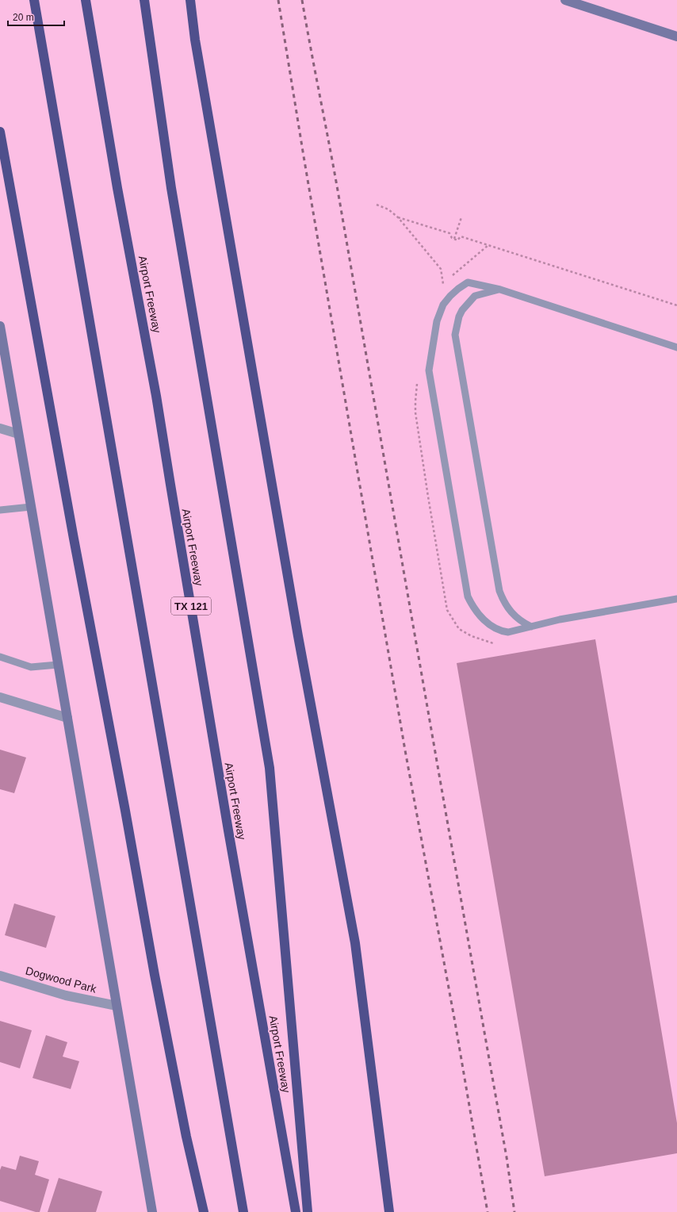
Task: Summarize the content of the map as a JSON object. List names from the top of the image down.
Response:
{
  "streets": {
    "highway": ["Airport Freeway", "TX 121"],
    "street": ["Dogwood Park"]
  },
  "scale_bar": "20 m"
}
